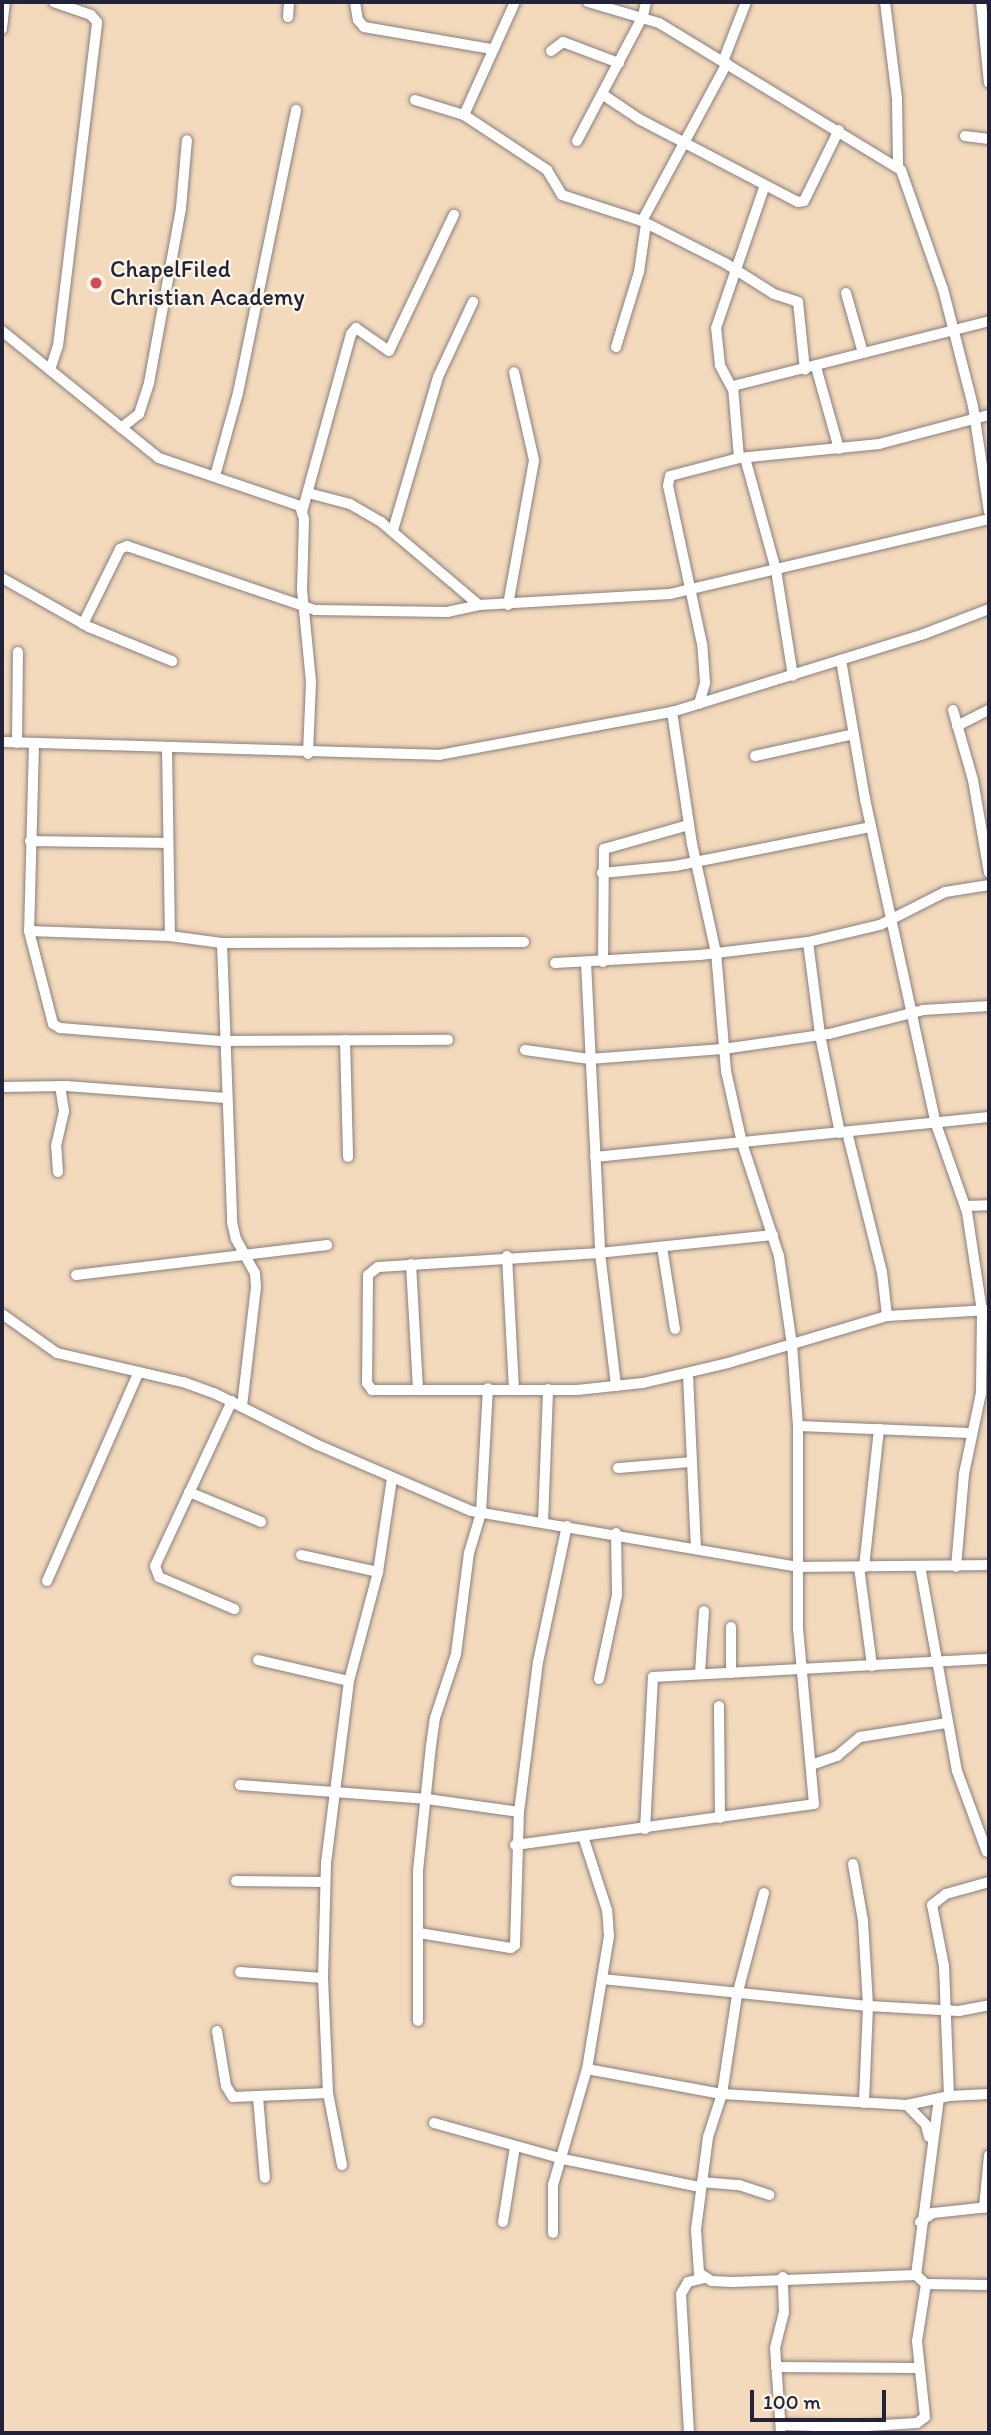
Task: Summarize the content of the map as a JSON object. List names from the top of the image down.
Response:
{
  "places": ["ChapelFiled Christian Academy"],
  "scale_bar": "100 m"
}
